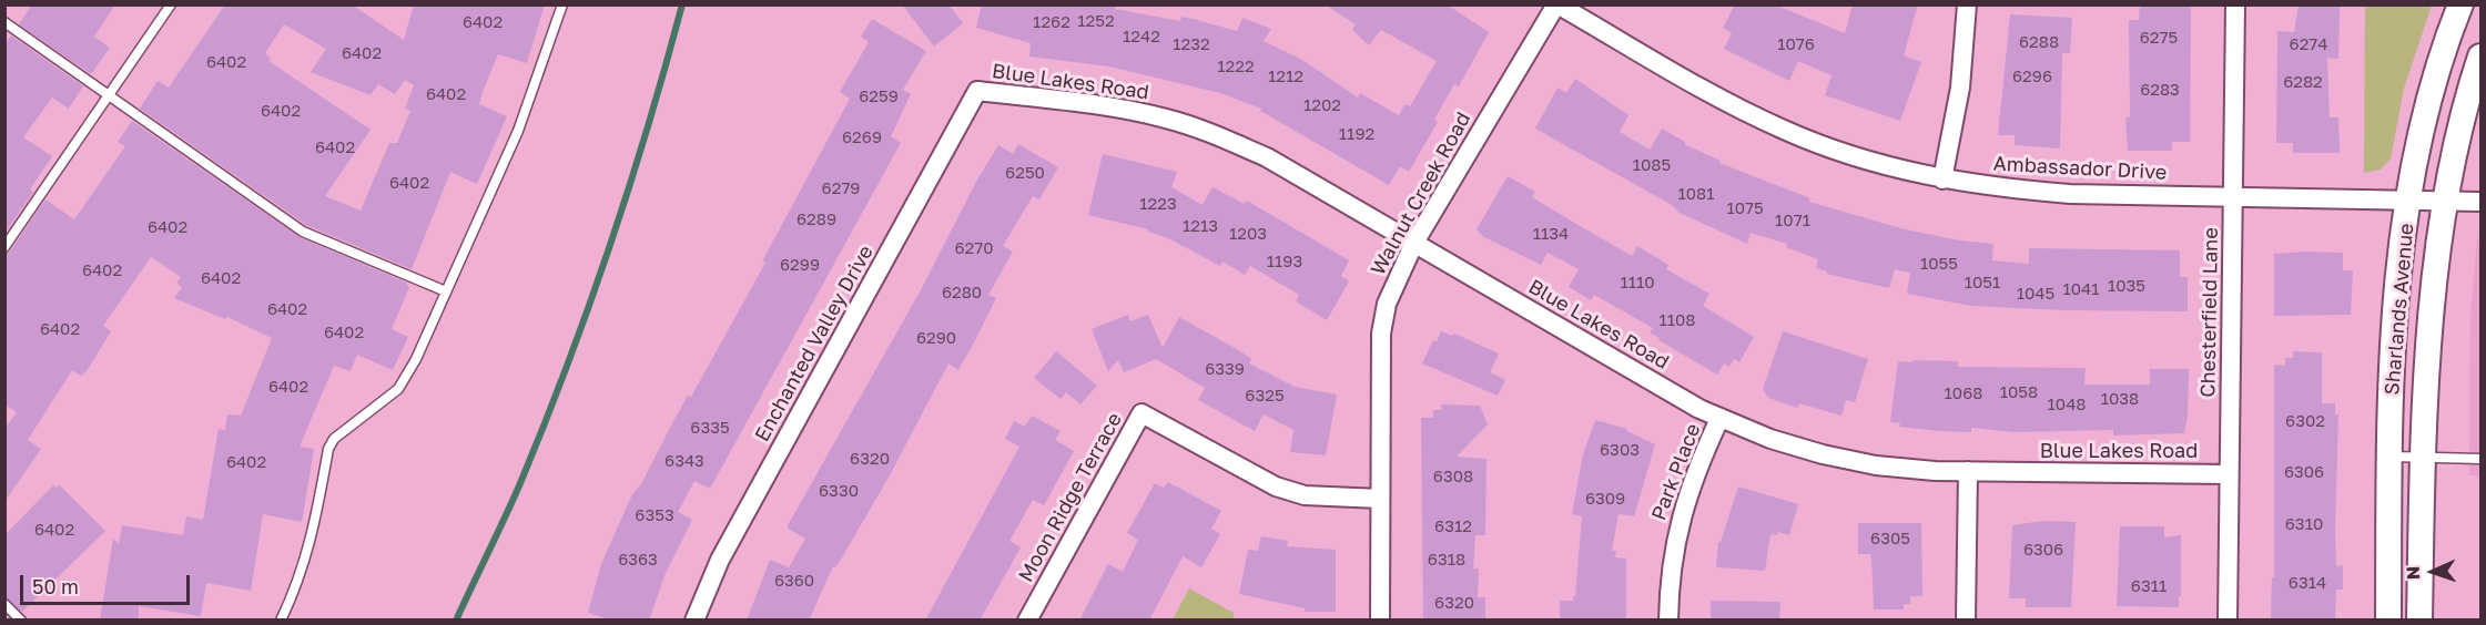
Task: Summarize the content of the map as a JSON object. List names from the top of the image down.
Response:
{
  "streets": {
    "main road": ["Sharlands Avenue"],
    "street": [
      "Blue Lakes Road",
      "Ambassador Drive",
      "Walnut Creek Road",
      "Chesterfield Lane",
      "Enchanted Valley Drive",
      "Park Place",
      "Moon Ridge Terrace"
    ]
  },
  "crossings": [
    ["Blue Lakes Road", "Walnut Creek Road"],
    ["Blue Lakes Road", "Chesterfield Lane"],
    ["Blue Lakes Road", "Enchanted Valley Drive"],
    ["Blue Lakes Road", "Park Place"],
    ["Ambassador Drive", "Walnut Creek Road"],
    ["Ambassador Drive", "Sharlands Avenue"],
    ["Ambassador Drive", "Chesterfield Lane"],
    ["Walnut Creek Road", "Moon Ridge Terrace"]
  ],
  "house_numbers": [
    "1252",
    "6402",
    "1262",
    "1242",
    "6275",
    "6288",
    "1232",
    "1076",
    "6274",
    "6402",
    "6402",
    "1222",
    "1212",
    "6296",
    "6282",
    "6283",
    "6402",
    "6259",
    "1202",
    "6402",
    "1192",
    "6269",
    "6402",
    "1085",
    "6250",
    "6402",
    "6279",
    "1081",
    "1223",
    "1075",
    "6289",
    "1071",
    "1213",
    "6402",
    "1203",
    "1134",
    "6270",
    "1193",
    "1055",
    "6299",
    "6402",
    "6402",
    "1110",
    "1051",
    "1035",
    "1041",
    "6280",
    "1045",
    "6402",
    "1108",
    "6402",
    "6402",
    "6290",
    "6339",
    "6402",
    "1058",
    "1068",
    "6325",
    "1038",
    "1048",
    "6302",
    "6335",
    "6303",
    "6320",
    "6343",
    "6402",
    "6306",
    "6308",
    "6330",
    "6309",
    "6353",
    "6310",
    "6312",
    "6402",
    "6305",
    "6306",
    "6363",
    "6318",
    "6360",
    "6314",
    "6311",
    "6320"
  ],
  "scale_bar": "50 m",
  "north": "left"
}
